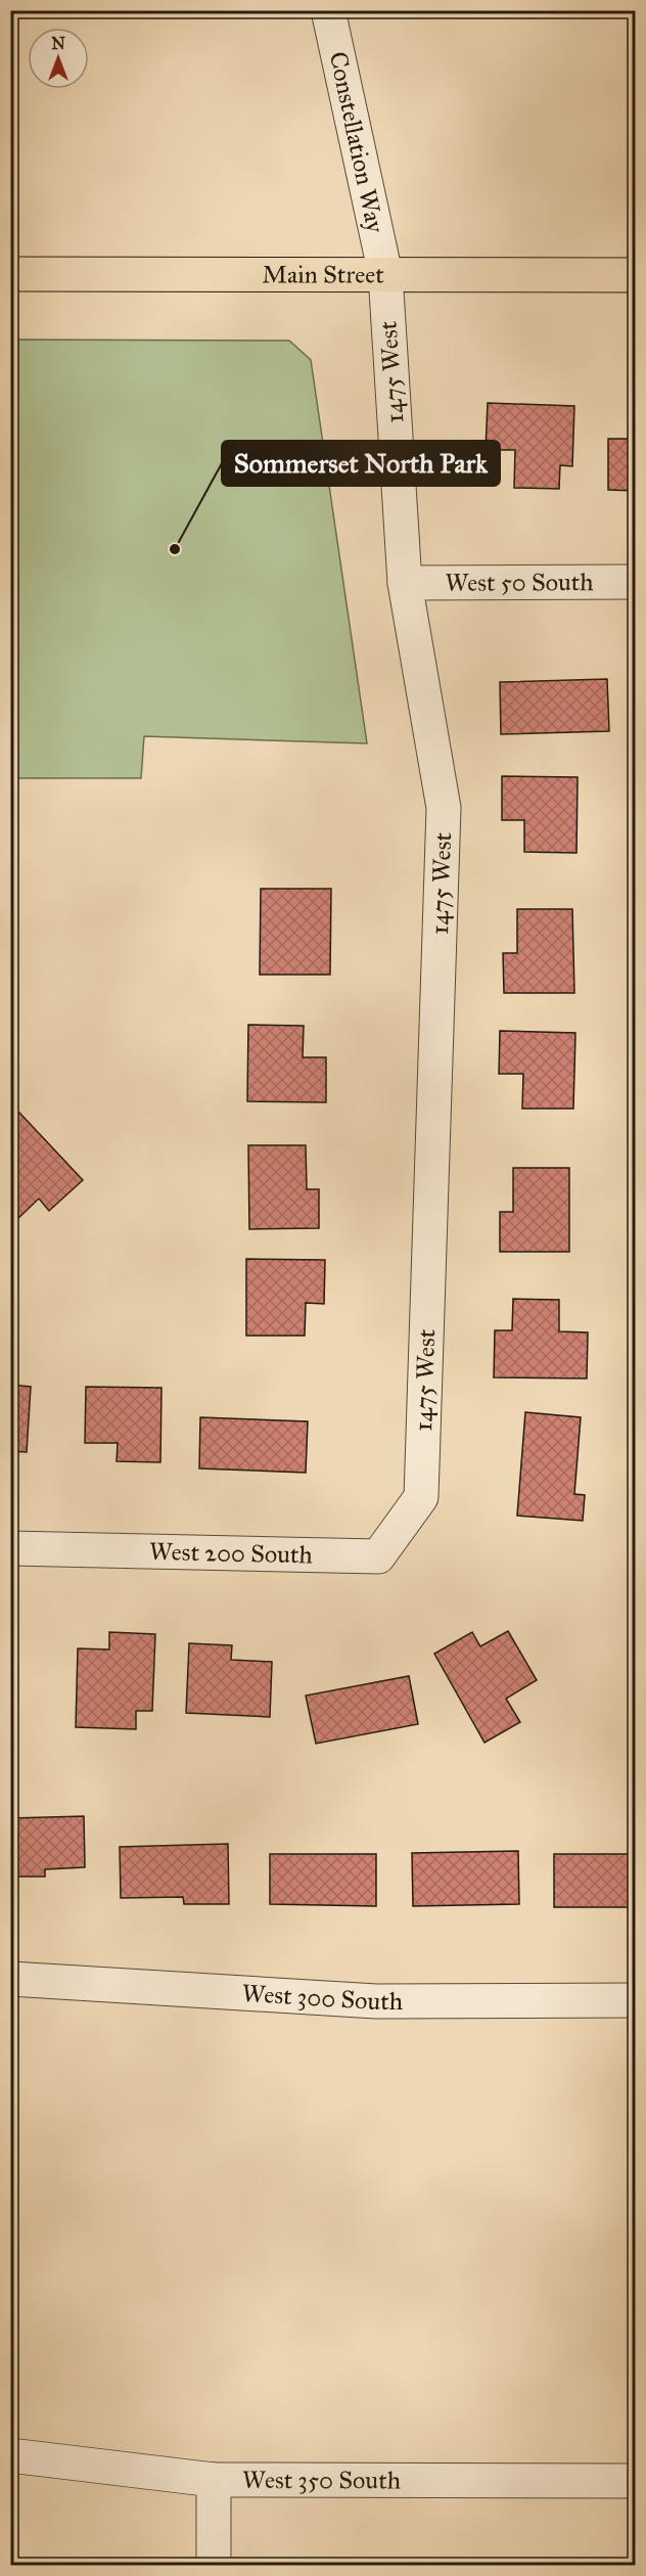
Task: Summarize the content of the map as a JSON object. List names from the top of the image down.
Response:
{
  "streets": {
    "main road": ["Main Street"],
    "street": [
      "Constellation Way",
      "1475 West",
      "West 50 South",
      "West 200 South",
      "West 300 South",
      "West 350 South"
    ]
  },
  "crossings": [
    ["Constellation Way", "Main Street"],
    ["Constellation Way", "1475 West"],
    ["Main Street", "1475 West"],
    ["1475 West", "West 50 South"],
    ["1475 West", "West 200 South"]
  ],
  "places": ["Sommerset North Park"],
  "north": "top"
}
